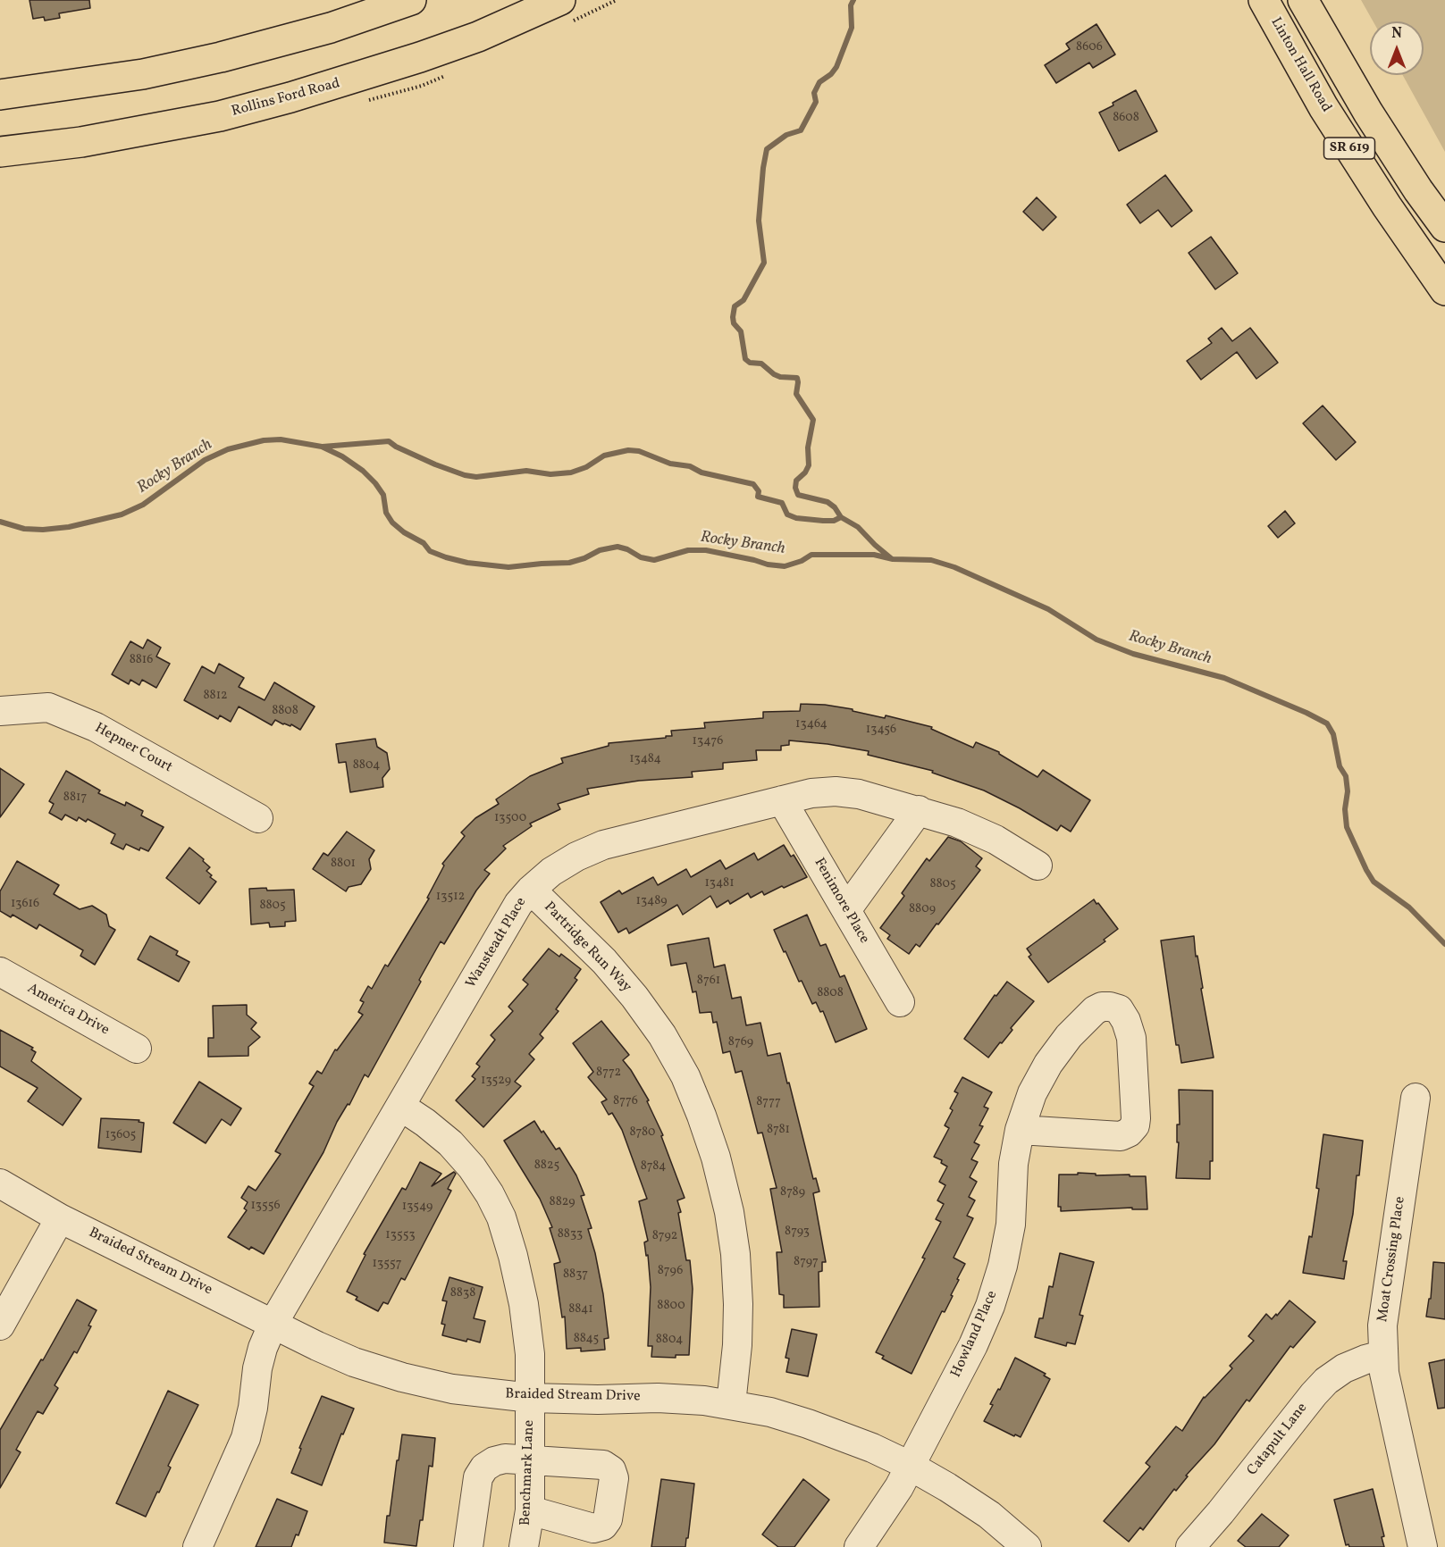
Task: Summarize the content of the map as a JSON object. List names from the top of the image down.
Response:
{
  "streets": {
    "main road": ["Linton Hall Road", "Rollins Ford Road", "SR 619"],
    "street": [
      "Hepner Court",
      "Fenimore Place",
      "Wansteadt Place",
      "Partridge Run Way",
      "America Drive",
      "Moat Crossing Place",
      "Braided Stream Drive",
      "Howland Place",
      "Catapult Lane",
      "Benchmark Lane"
    ]
  },
  "crossings": [
    ["Fenimore Place", "Wansteadt Place"],
    ["Wansteadt Place", "Partridge Run Way"],
    ["Wansteadt Place", "Braided Stream Drive"],
    ["Wansteadt Place", "Benchmark Lane"],
    ["Partridge Run Way", "Braided Stream Drive"],
    ["Moat Crossing Place", "Catapult Lane"],
    ["Braided Stream Drive", "Howland Place"],
    ["Braided Stream Drive", "Benchmark Lane"]
  ],
  "water": ["Rocky Branch"],
  "house_numbers": [
    "8606",
    "8608",
    "8816",
    "8812",
    "8808",
    "13464",
    "13456",
    "13476",
    "13484",
    "8804",
    "8817",
    "13500",
    "8801",
    "13481",
    "8805",
    "13512",
    "13489",
    "13616",
    "8805",
    "8809",
    "8761",
    "8808",
    "8769",
    "8772",
    "13529",
    "8776",
    "8777",
    "8781",
    "8780",
    "13605",
    "8825",
    "8784",
    "8789",
    "8829",
    "13556",
    "13549",
    "8793",
    "8833",
    "13553",
    "8792",
    "8797",
    "13557",
    "8796",
    "8837",
    "8838",
    "8800",
    "8841",
    "8845",
    "8804"
  ],
  "north": "top"
}
